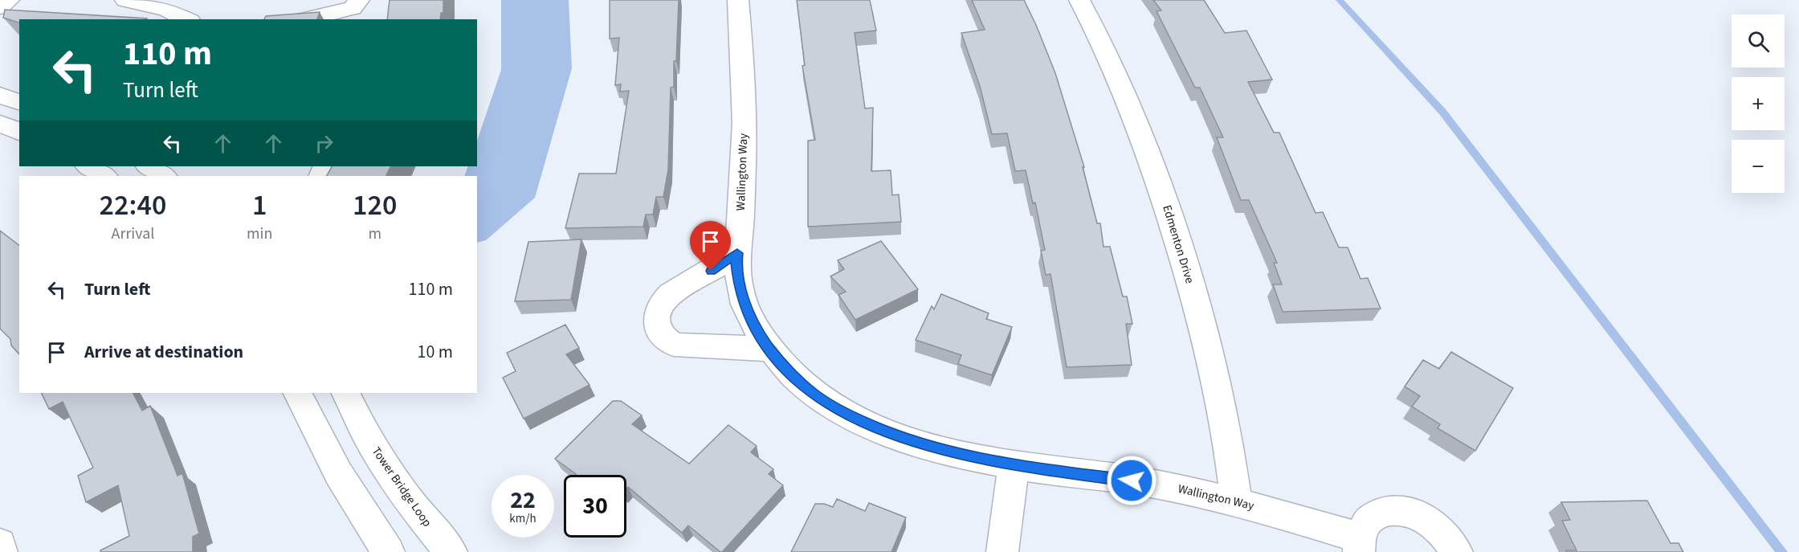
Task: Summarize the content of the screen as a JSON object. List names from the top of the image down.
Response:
{
  "streets": {
    "street": ["Wallington Way", "Edmenton Drive", "Tower Bridge Loop"]
  },
  "crossings": [
    ["Wallington Way", "Edmenton Drive"]
  ],
  "page": {
    "map_buttons": ["+", "−"],
    "turn": ["110 m", "Turn left"],
    "eta": [
      "22:40",
      "Arrival",
      "1",
      "min",
      "120",
      "m"
    ],
    "list": [
      {
        "name": "Turn left",
        "value": "110 m"
      },
      {
        "name": "Arrive at destination",
        "value": "10 m"
      }
    ],
    "speed": "22 km/h",
    "limit": "30"
  }
}
